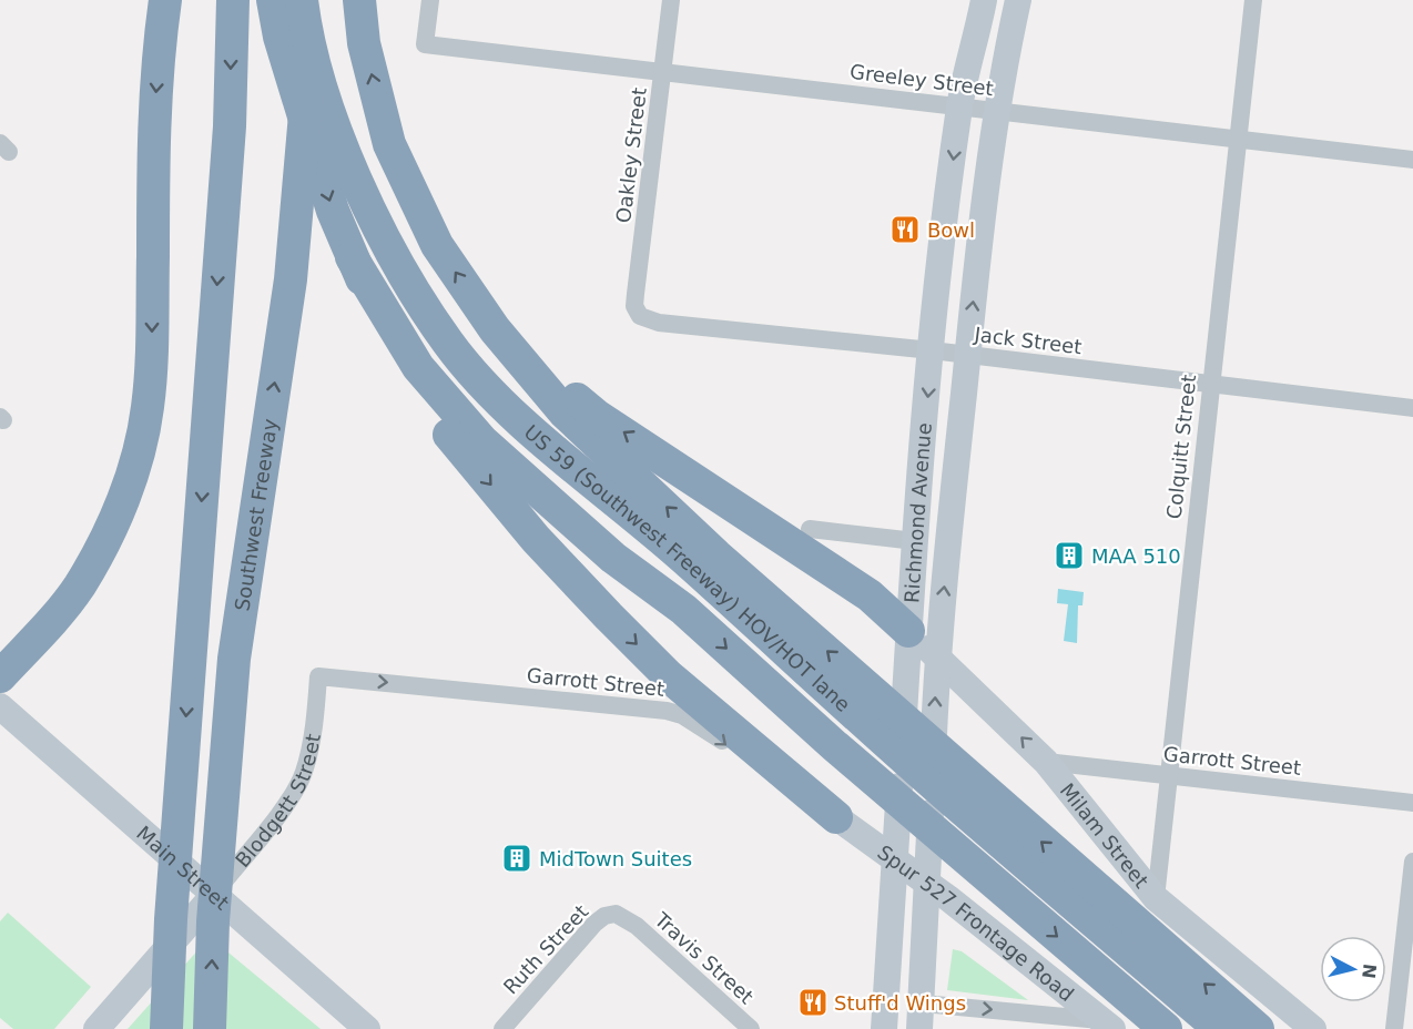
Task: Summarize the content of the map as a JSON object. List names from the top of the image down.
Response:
{
  "streets": {
    "highway": ["Southwest Freeway", "US 59 (Southwest Freeway) HOV/HOT lane"],
    "main road": [
      "Richmond Avenue",
      "Blodgett Street",
      "Milam Street",
      "Main Street",
      "Spur 527 Frontage Road"
    ],
    "street": [
      "Greeley Street",
      "Oakley Street",
      "Jack Street",
      "Colquitt Street",
      "Garrott Street",
      "Ruth Street",
      "Travis Street"
    ]
  },
  "crossings": [
    ["Greeley Street", "Oakley Street"],
    ["Greeley Street", "Colquitt Street"],
    ["Greeley Street", "Richmond Avenue"],
    ["Oakley Street", "Jack Street"],
    ["Jack Street", "Colquitt Street"],
    ["Jack Street", "Richmond Avenue"],
    ["Colquitt Street", "Garrott Street"],
    ["Colquitt Street", "Milam Street"],
    ["Richmond Avenue", "Milam Street"],
    ["Richmond Avenue", "Spur 527 Frontage Road"],
    ["Garrott Street", "Blodgett Street"],
    ["Garrott Street", "Milam Street"],
    ["Garrott Street", "Spur 527 Frontage Road"],
    ["Blodgett Street", "Main Street"],
    ["Ruth Street", "Travis Street"]
  ],
  "one_way": ["Garrott Street"],
  "places": {
    "restaurant": ["Bowl", "Stuff'd Wings"],
    "building": ["MAA 510", "MidTown Suites"]
  },
  "north": "right"
}
